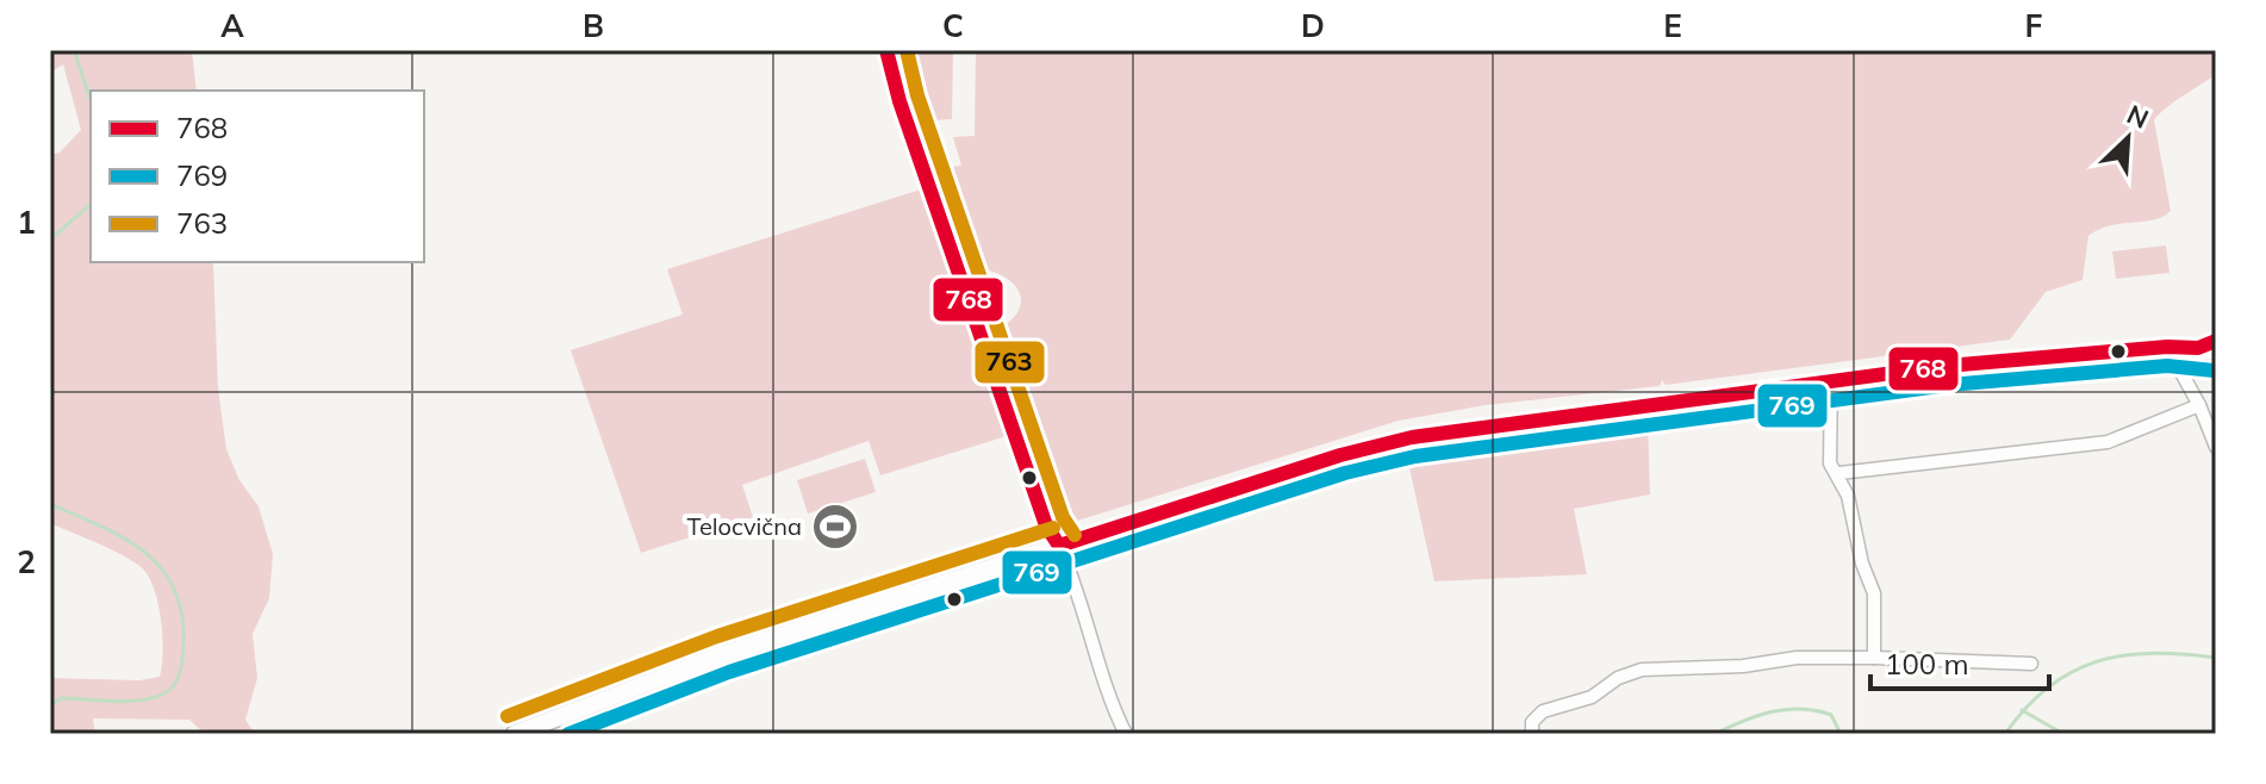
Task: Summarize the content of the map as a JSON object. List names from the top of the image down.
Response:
{
  "places": {
    "sports": ["Telocvična"]
  },
  "lines": ["transit line 768", "transit line 763", "transit line 769"],
  "legend": ["768", "769", "763"],
  "scale_bar": "100 m",
  "north": "top right",
  "grid": {
    "columns": [
      "A",
      "B",
      "C",
      "D",
      "E",
      "F"
    ],
    "rows": ["1", "2"]
  }
}
